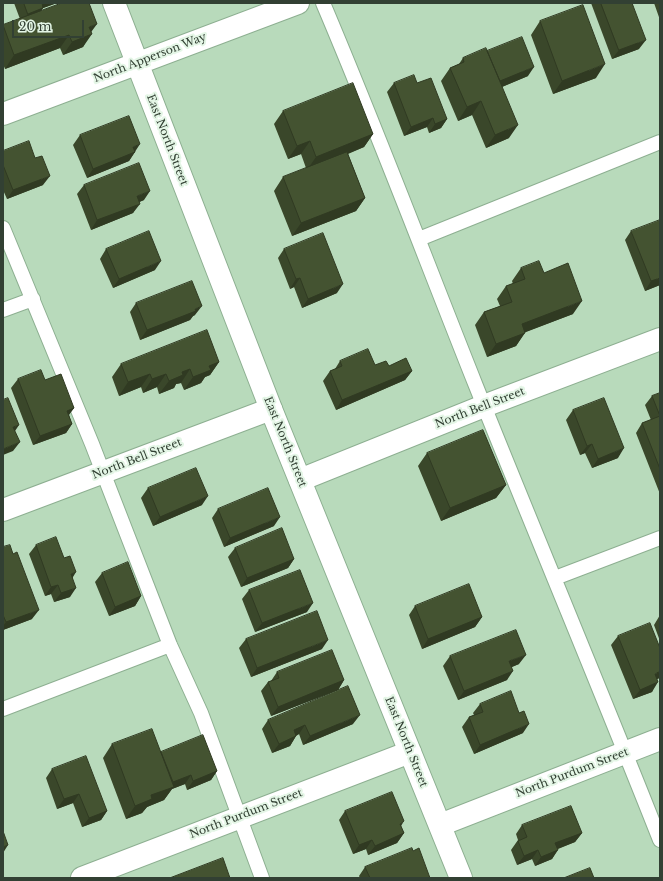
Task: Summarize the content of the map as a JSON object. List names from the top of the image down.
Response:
{
  "streets": {
    "street": [
      "North Apperson Way",
      "East North Street",
      "North Bell Street",
      "North Purdum Street"
    ]
  },
  "crossings": [
    ["North Apperson Way", "East North Street"],
    ["East North Street", "North Bell Street"],
    ["East North Street", "North Purdum Street"]
  ],
  "scale_bar": "20 m"
}
